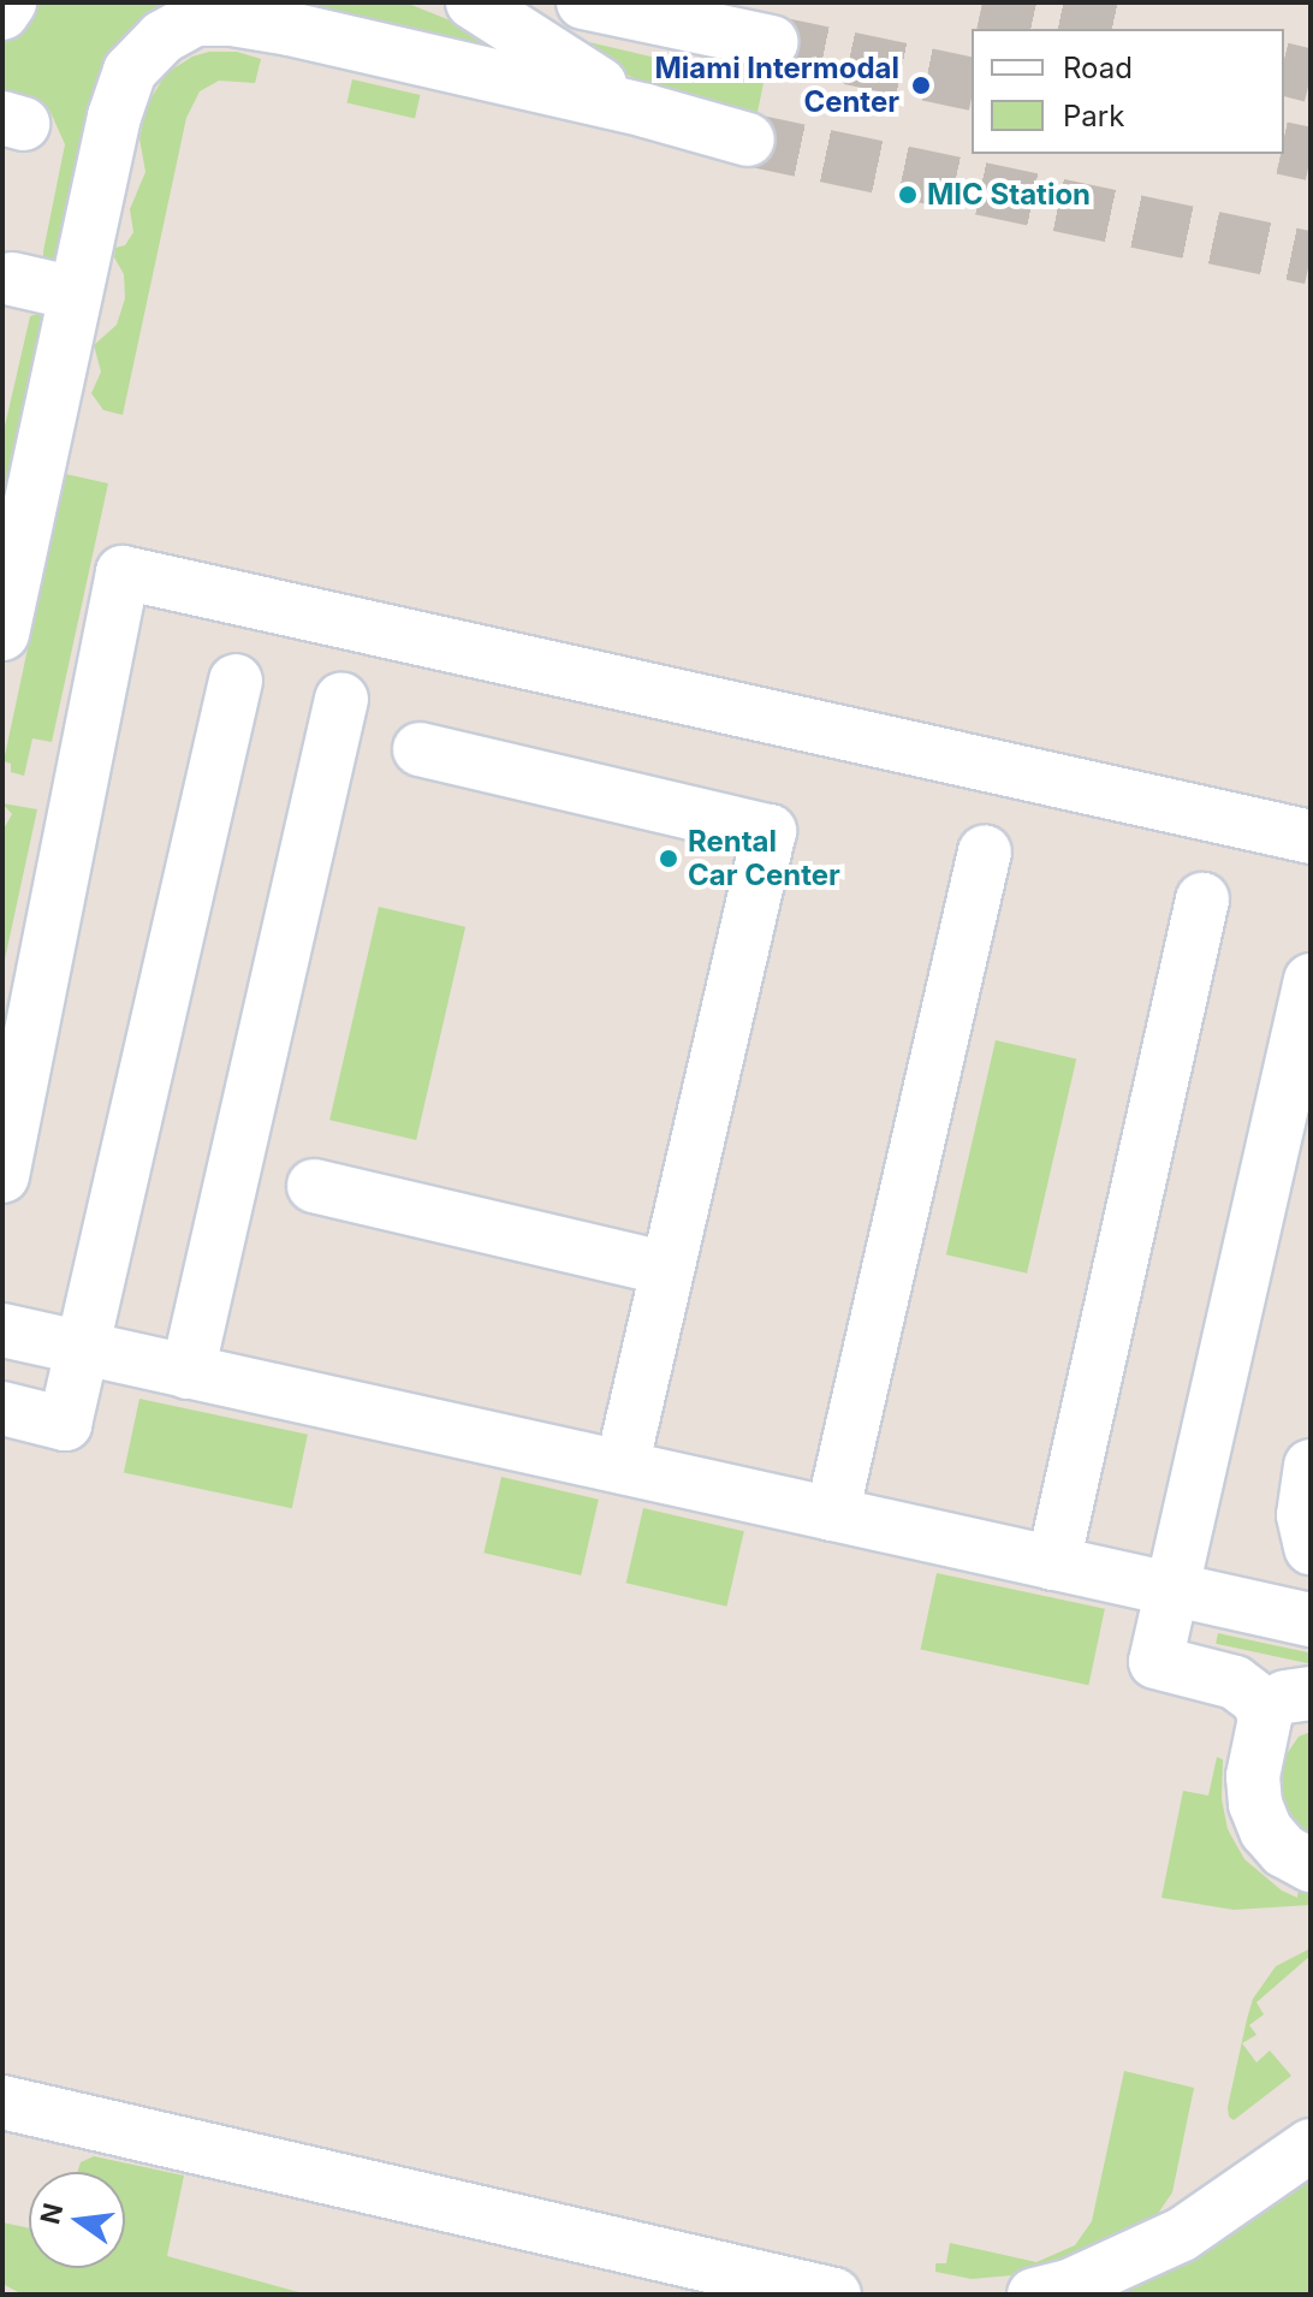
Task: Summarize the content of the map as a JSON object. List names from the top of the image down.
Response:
{
  "places": ["Miami Intermodal Center", "MIC Station", "Rental Car Center"],
  "legend": ["Road", "Park"],
  "north": "left"
}
